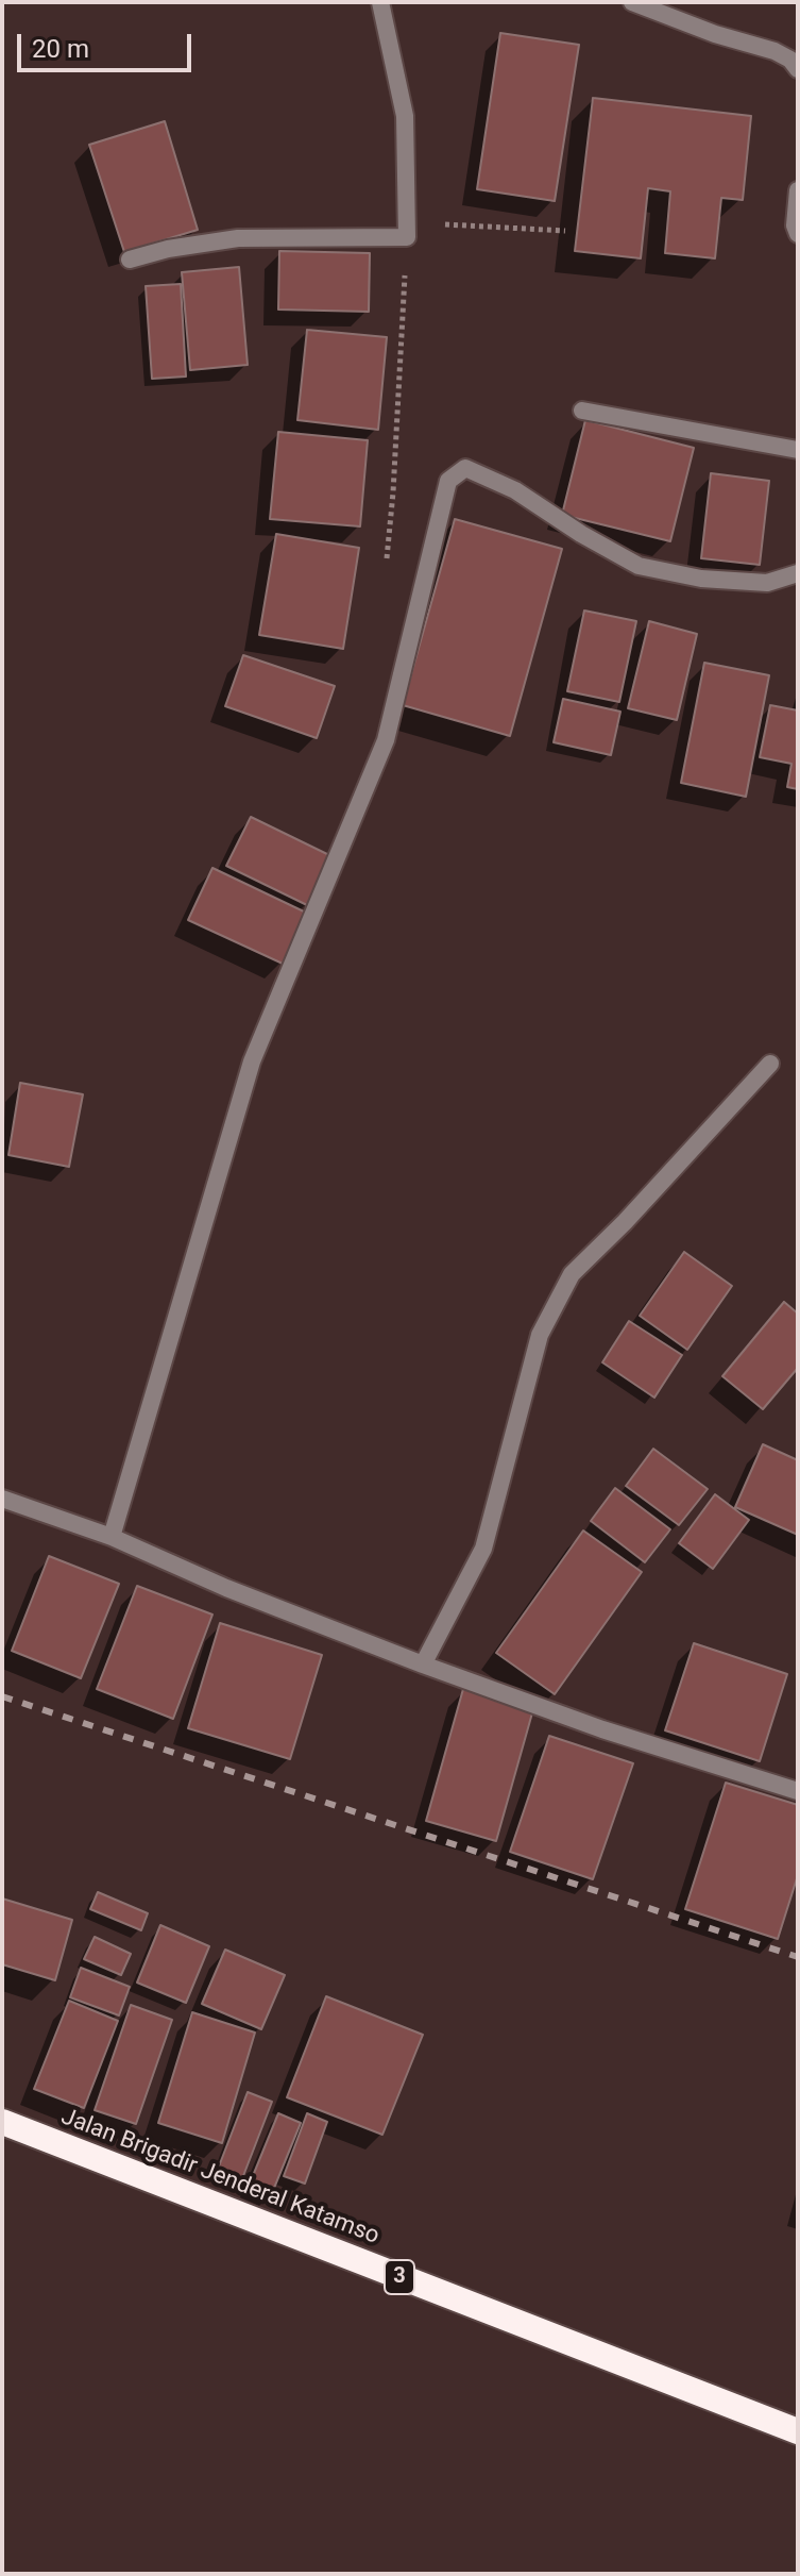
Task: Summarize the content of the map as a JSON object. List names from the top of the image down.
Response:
{
  "streets": {
    "highway": ["Jalan Brigadir Jenderal Katamso", "3"]
  },
  "scale_bar": "20 m"
}
